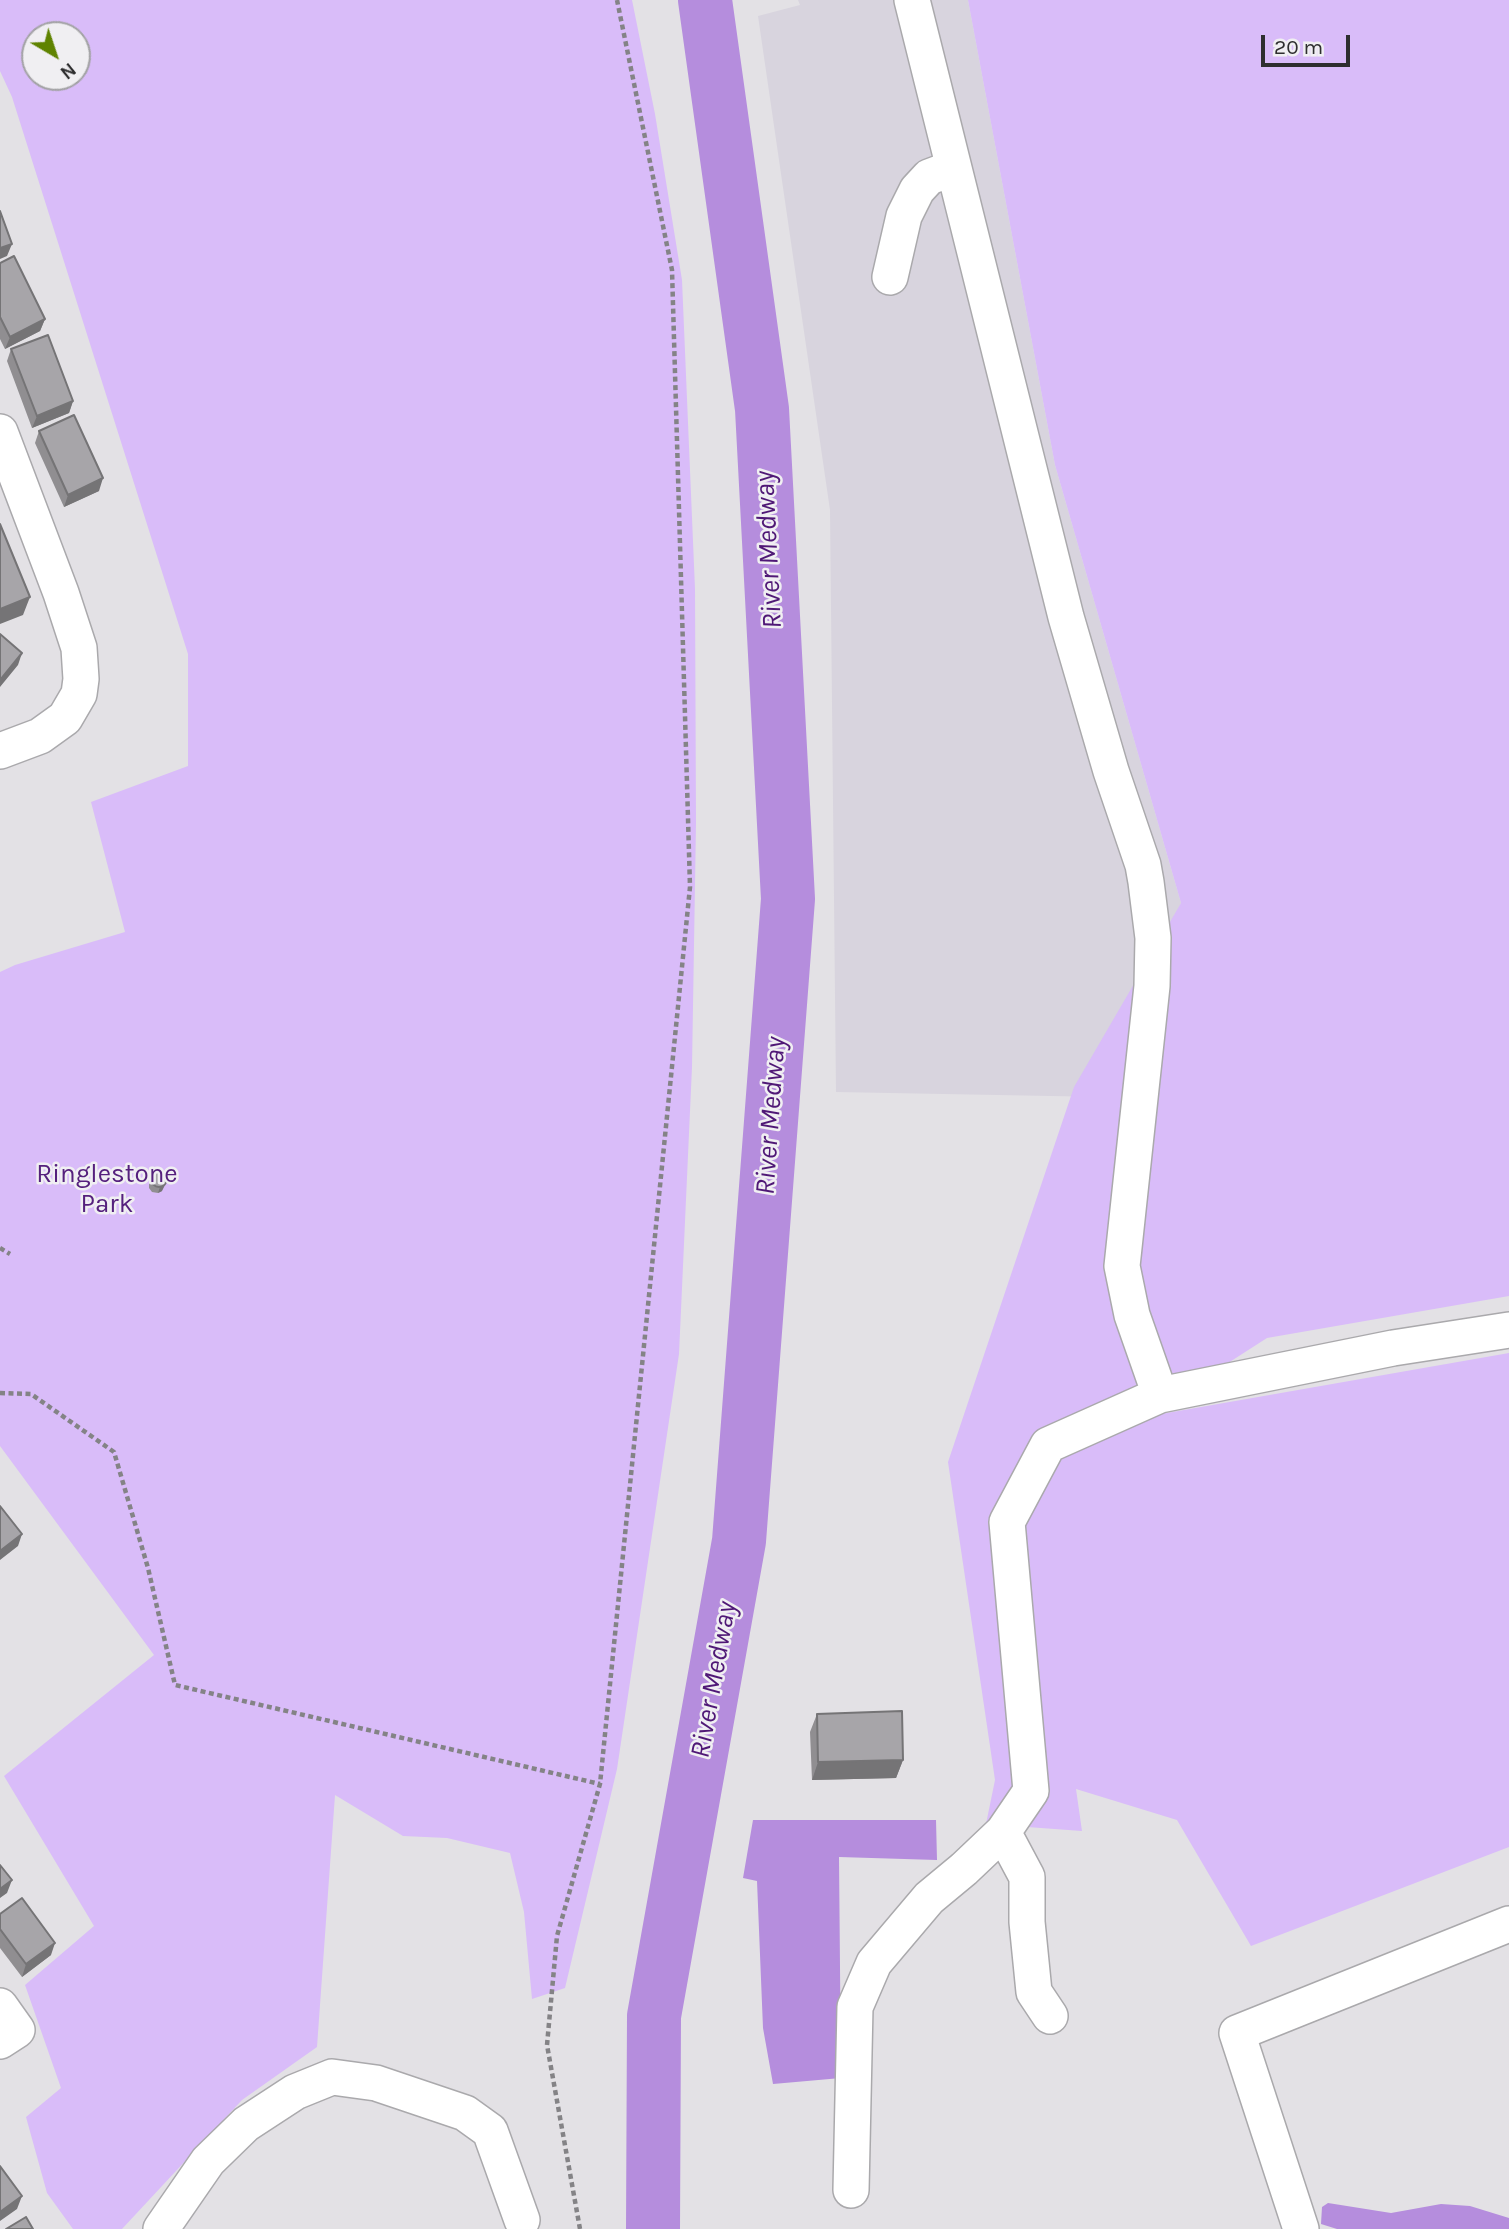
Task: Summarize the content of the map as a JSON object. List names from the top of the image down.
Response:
{
  "water": ["River Medway"],
  "parks": ["Ringlestone Park"],
  "scale_bar": "20 m",
  "north": "bottom right"
}
